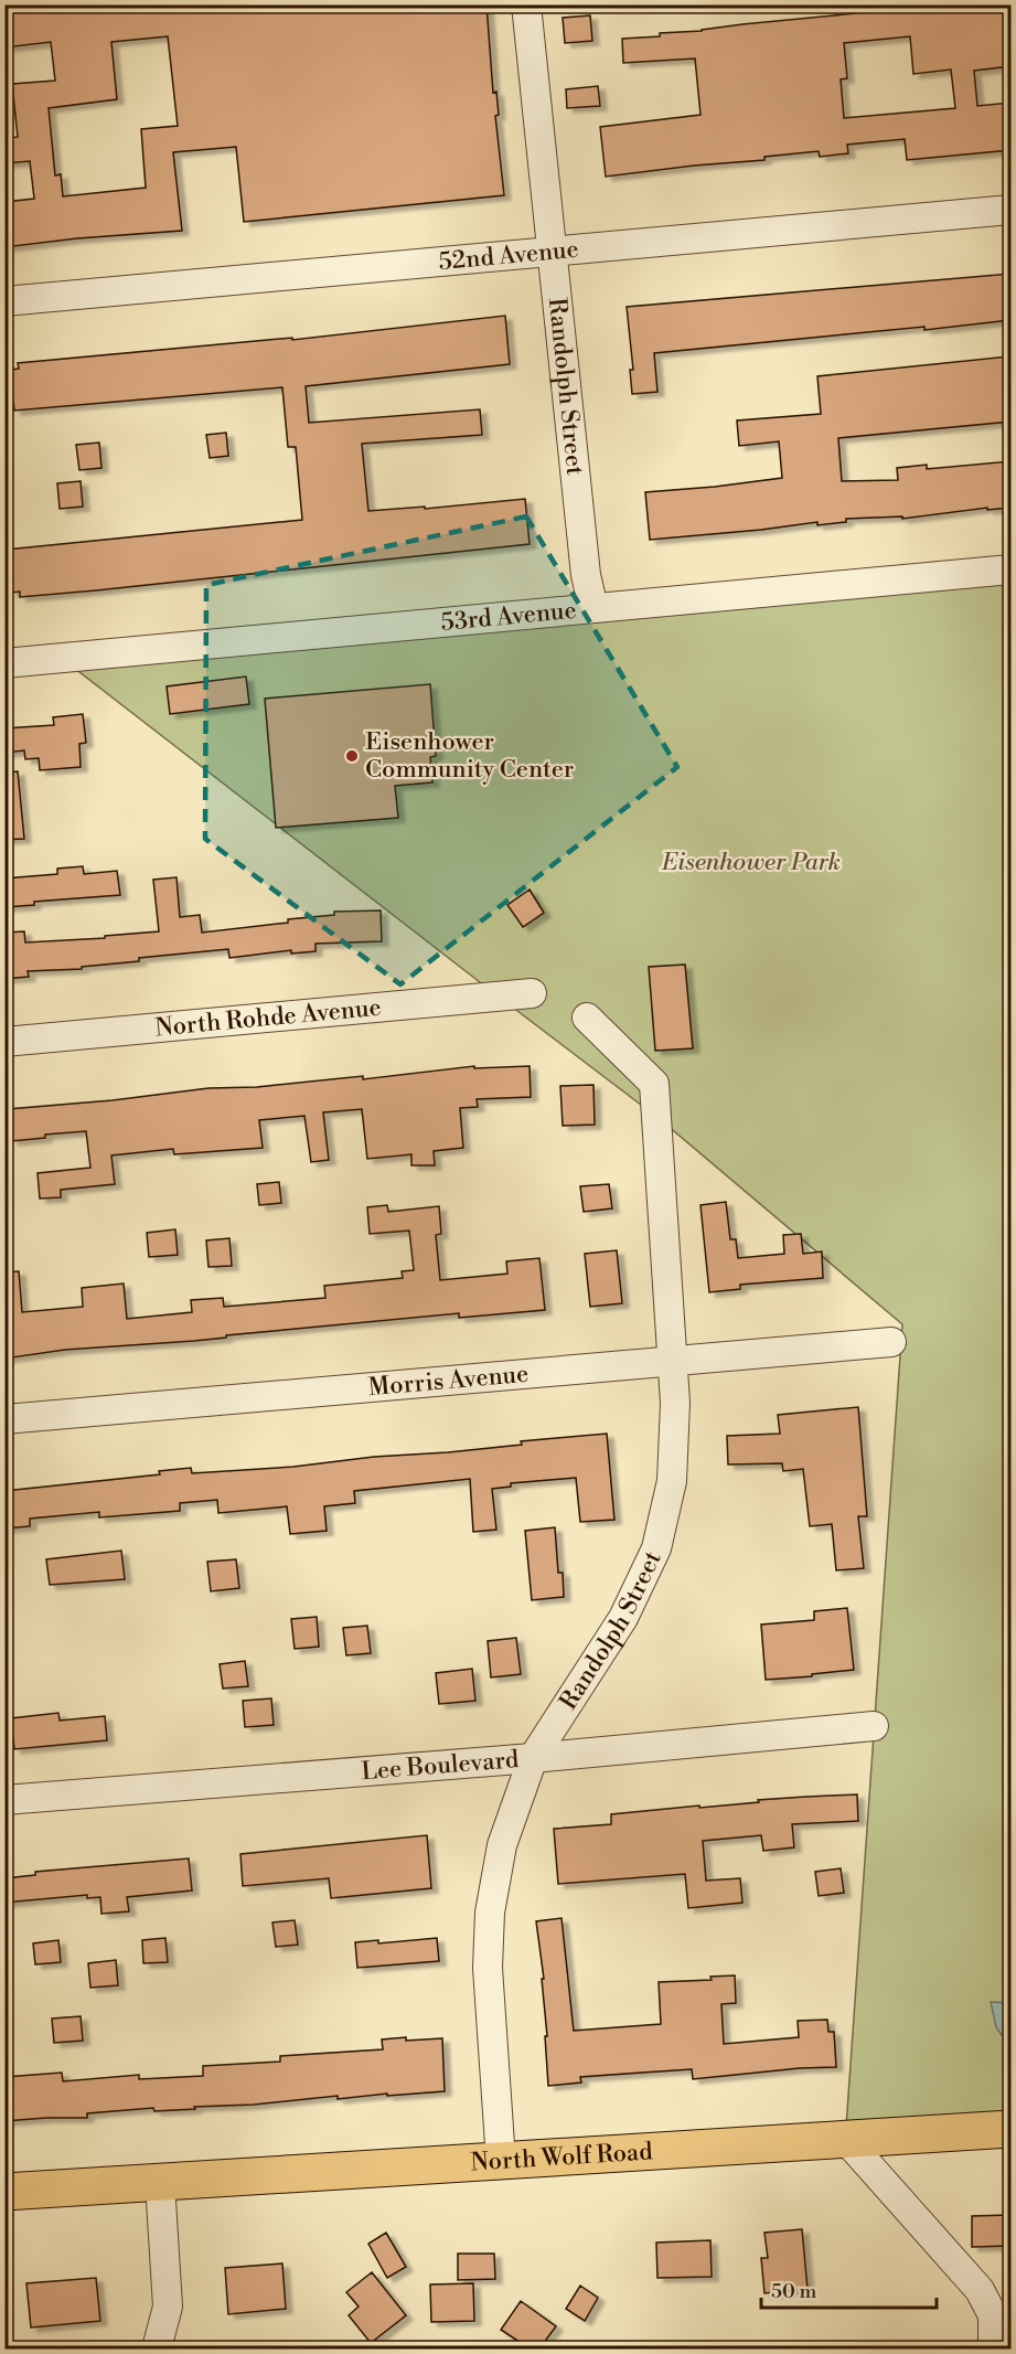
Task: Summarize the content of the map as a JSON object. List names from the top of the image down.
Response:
{
  "streets": {
    "main road": ["North Wolf Road"],
    "street": [
      "52nd Avenue",
      "Randolph Street",
      "53rd Avenue",
      "North Rohde Avenue",
      "Morris Avenue",
      "Lee Boulevard"
    ]
  },
  "crossings": [
    ["52nd Avenue", "Randolph Street"],
    ["Randolph Street", "53rd Avenue"],
    ["Randolph Street", "Morris Avenue"],
    ["Randolph Street", "Lee Boulevard"],
    ["Randolph Street", "North Wolf Road"]
  ],
  "parks": ["Eisenhower Park"],
  "places": ["Eisenhower Community Center"],
  "scale_bar": "50 m"
}
